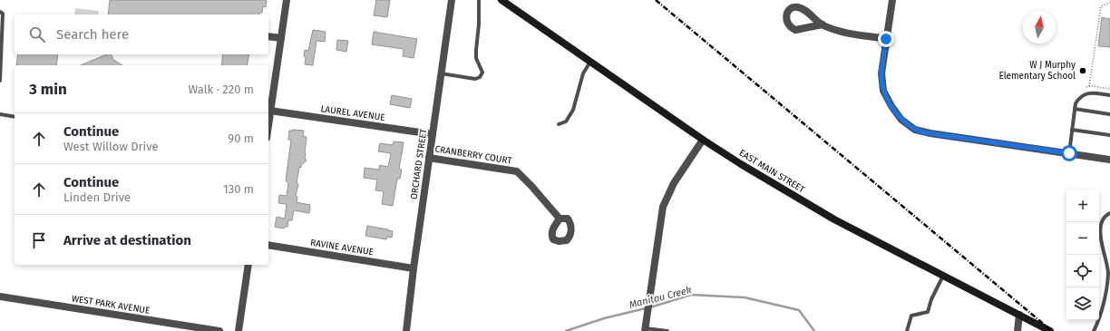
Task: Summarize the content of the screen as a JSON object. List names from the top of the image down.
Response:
{
  "streets": {
    "main road": ["EAST MAIN STREET"],
    "street": [
      "LAUREL AVENUE",
      "CRANBERRY COURT",
      "ORCHARD STREET",
      "RAVINE AVENUE",
      "WEST PARK AVENUE"
    ]
  },
  "crossings": [
    ["LAUREL AVENUE", "ORCHARD STREET"],
    ["CRANBERRY COURT", "ORCHARD STREET"],
    ["ORCHARD STREET", "RAVINE AVENUE"]
  ],
  "water": ["Manitou Creek"],
  "places": ["W J Murphy Elementary School"],
  "north": "top",
  "page": {
    "search": "Search here",
    "heading": ["3 min", "Walk · 220 m"],
    "list": [
      ["Continue", "West Willow Drive", "90 m"],
      ["Continue", "Linden Drive", "130 m"],
      "Arrive at destination"
    ],
    "map_buttons": ["+", "−"]
  }
}
